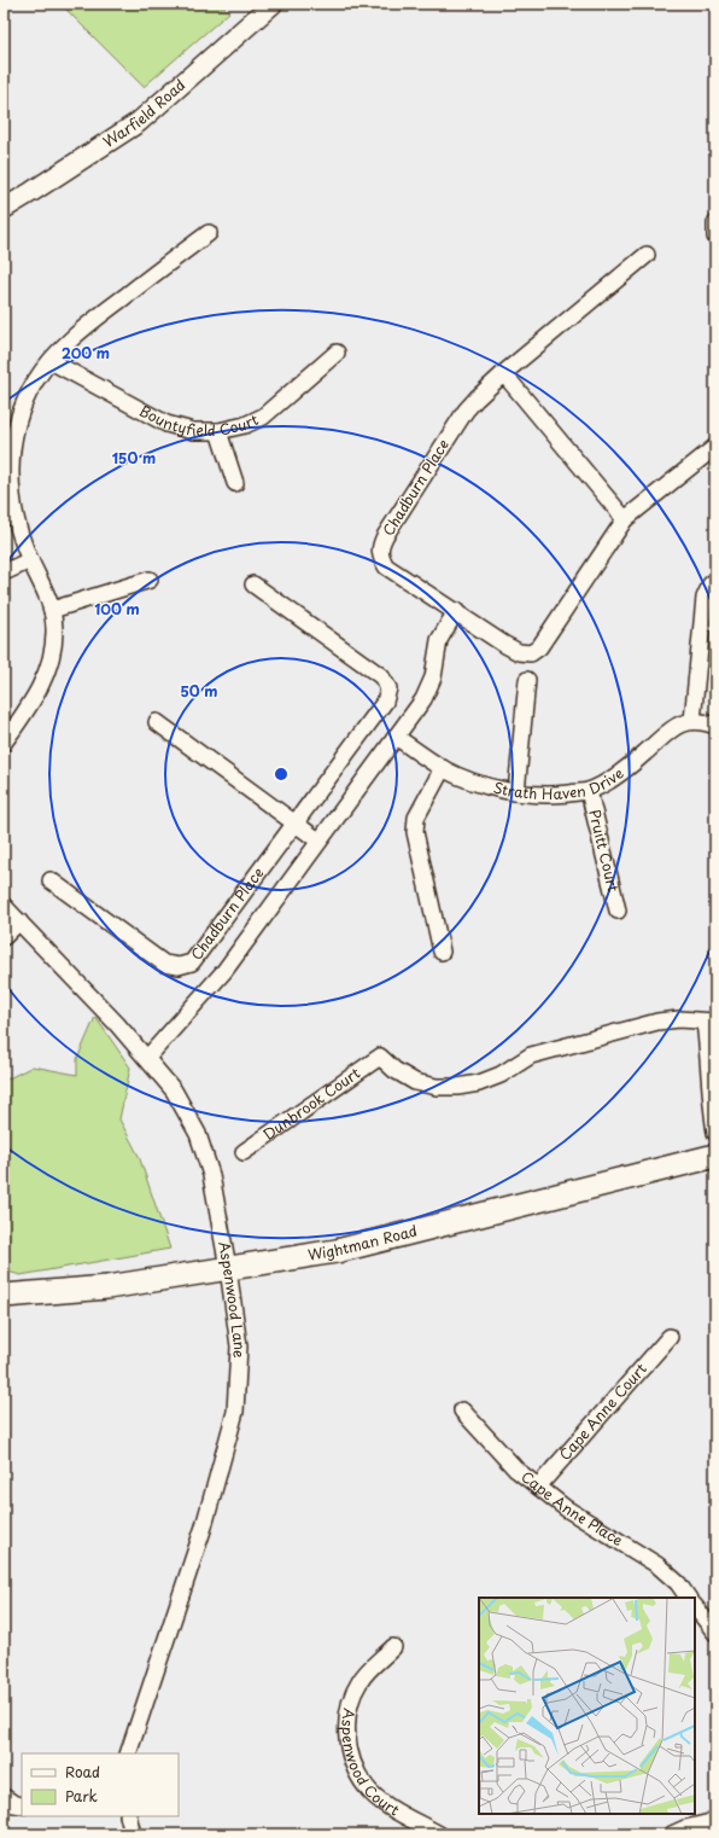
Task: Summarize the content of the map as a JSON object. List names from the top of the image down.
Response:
{
  "streets": {
    "main road": ["Wightman Road"],
    "street": [
      "Warfield Road",
      "Bountyfield Court",
      "Chadburn Place",
      "Strath Haven Drive",
      "Pruitt Court",
      "Dunbrook Court",
      "Aspenwood Lane",
      "Cape Anne Court",
      "Cape Anne Place",
      "Aspenwood Court"
    ]
  },
  "crossings": [
    ["Chadburn Place", "Strath Haven Drive"],
    ["Chadburn Place", "Aspenwood Lane"],
    ["Strath Haven Drive", "Pruitt Court"],
    ["Wightman Road", "Aspenwood Lane"],
    ["Cape Anne Court", "Cape Anne Place"]
  ],
  "legend": ["Road", "Park"],
  "rings": [
    "200 m",
    "150 m",
    "100 m",
    "50 m"
  ]
}
